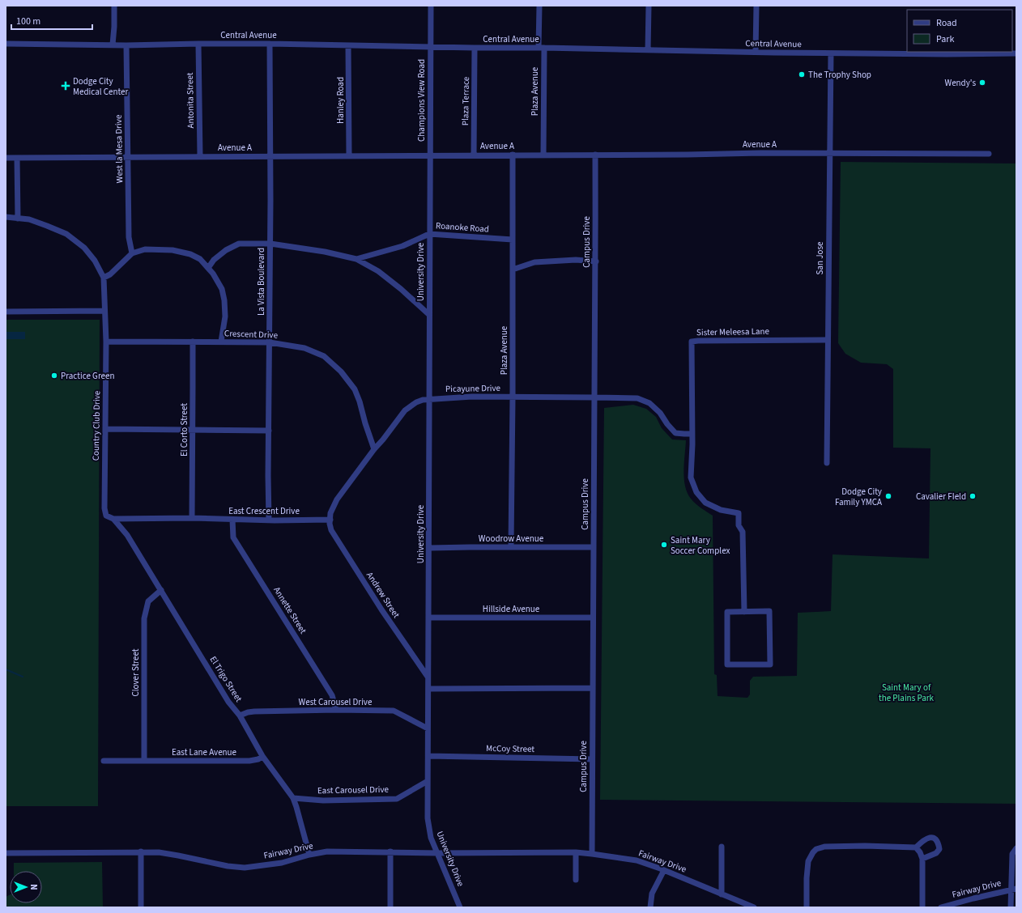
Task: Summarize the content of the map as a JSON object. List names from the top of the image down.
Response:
{
  "streets": {
    "street": [
      "Central Avenue",
      "Plaza Avenue",
      "Antonita Street",
      "Hanley Road",
      "Champions View Road",
      "Plaza Terrace",
      "Avenue A",
      "West la Mesa Drive",
      "Roanoke Road",
      "Campus Drive",
      "San Jose",
      "University Drive",
      "La Vista Boulevard",
      "Sister Meleesa Lane",
      "Crescent Drive",
      "Picayune Drive",
      "Country Club Drive",
      "El Corto Street",
      "East Crescent Drive",
      "Woodrow Avenue",
      "Andrew Street",
      "Hillside Avenue",
      "Annette Street",
      "Clover Street",
      "El Trigo Street",
      "West Carousel Drive",
      "McCoy Street",
      "East Lane Avenue",
      "East Carousel Drive",
      "Fairway Drive"
    ]
  },
  "crossings": [
    ["Central Avenue", "Plaza Avenue"],
    ["Central Avenue", "Antonita Street"],
    ["Central Avenue", "Hanley Road"],
    ["Central Avenue", "Champions View Road"],
    ["Central Avenue", "Plaza Terrace"],
    ["Central Avenue", "West la Mesa Drive"],
    ["Central Avenue", "San Jose"],
    ["Central Avenue", "La Vista Boulevard"],
    ["Plaza Avenue", "Avenue A"],
    ["Plaza Avenue", "Roanoke Road"],
    ["Plaza Avenue", "Picayune Drive"],
    ["Plaza Avenue", "Woodrow Avenue"],
    ["Antonita Street", "Avenue A"],
    ["Hanley Road", "Avenue A"],
    ["Champions View Road", "Avenue A"],
    ["Champions View Road", "University Drive"],
    ["Plaza Terrace", "Avenue A"],
    ["Avenue A", "West la Mesa Drive"],
    ["Avenue A", "Campus Drive"],
    ["Avenue A", "San Jose"],
    ["Avenue A", "University Drive"],
    ["Avenue A", "La Vista Boulevard"],
    ["Roanoke Road", "University Drive"],
    ["Roanoke Road", "La Vista Boulevard"],
    ["Campus Drive", "Picayune Drive"],
    ["Campus Drive", "Woodrow Avenue"],
    ["Campus Drive", "Hillside Avenue"],
    ["Campus Drive", "McCoy Street"],
    ["Campus Drive", "Fairway Drive"],
    ["San Jose", "Sister Meleesa Lane"],
    ["University Drive", "Picayune Drive"],
    ["University Drive", "Woodrow Avenue"],
    ["University Drive", "Andrew Street"],
    ["University Drive", "Hillside Avenue"],
    ["University Drive", "West Carousel Drive"],
    ["University Drive", "McCoy Street"],
    ["University Drive", "East Carousel Drive"],
    ["University Drive", "Fairway Drive"],
    ["La Vista Boulevard", "Crescent Drive"],
    ["La Vista Boulevard", "East Crescent Drive"],
    ["Crescent Drive", "Picayune Drive"],
    ["Crescent Drive", "Country Club Drive"],
    ["Crescent Drive", "El Corto Street"],
    ["Country Club Drive", "East Crescent Drive"],
    ["Country Club Drive", "El Trigo Street"],
    ["El Corto Street", "East Crescent Drive"],
    ["East Crescent Drive", "Andrew Street"],
    ["East Crescent Drive", "Annette Street"],
    ["East Crescent Drive", "El Trigo Street"],
    ["Annette Street", "West Carousel Drive"],
    ["Clover Street", "El Trigo Street"],
    ["Clover Street", "East Lane Avenue"],
    ["El Trigo Street", "West Carousel Drive"],
    ["El Trigo Street", "East Lane Avenue"],
    ["El Trigo Street", "East Carousel Drive"],
    ["El Trigo Street", "Fairway Drive"]
  ],
  "parks": ["Saint Mary of the Plains Park"],
  "places": {
    "other": [
      "The Trophy Shop",
      "Wendy's",
      "Practice Green",
      "Dodge City Family YMCA",
      "Cavalier FIeld",
      "Saint Mary Soccer Complex"
    ],
    "health": ["Dodge City Medical Center"]
  },
  "legend": ["Road", "Park"],
  "scale_bar": "100 m",
  "north": "right"
}
